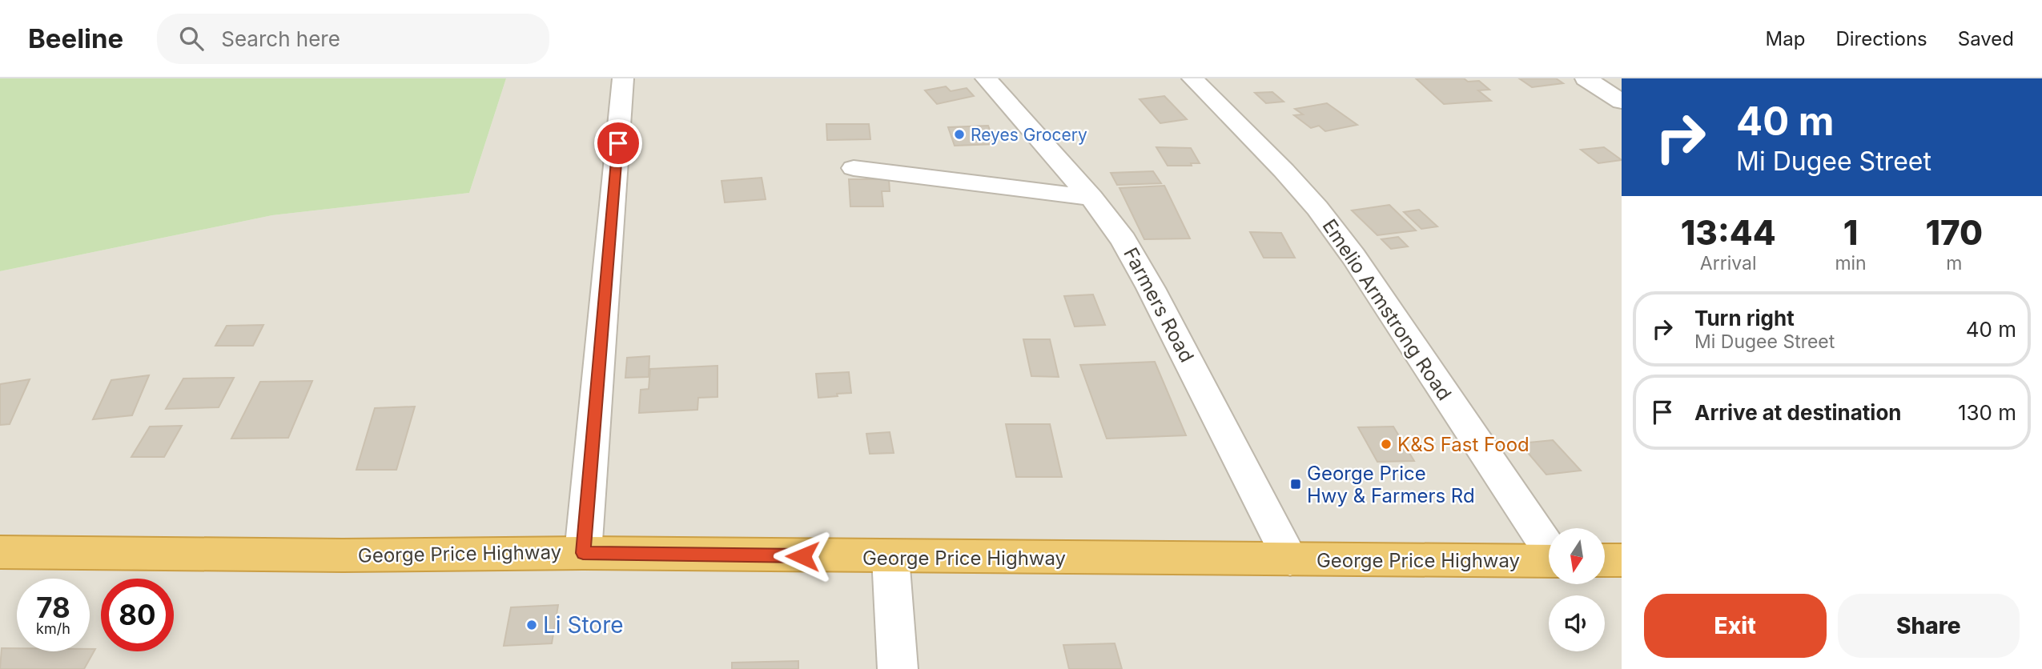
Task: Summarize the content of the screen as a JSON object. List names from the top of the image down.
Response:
{
  "streets": {
    "highway": ["George Price Highway"],
    "street": ["Farmers Road", "Emelio Armstrong Road"]
  },
  "crossings": [
    ["Farmers Road", "George Price Highway"]
  ],
  "places": {
    "other": ["Reyes Grocery", "K&S Fast Food", "Li Store"],
    "transit": ["George Price Hwy & Farmers Rd"]
  },
  "north": "bottom",
  "page": {
    "header": "Beeline",
    "search": "Search here",
    "nav": ["Map", "Directions", "Saved"],
    "turn": ["40 m", "Mi Dugee Street"],
    "eta": [
      "13:44",
      "Arrival",
      "1",
      "min",
      "170",
      "m"
    ],
    "list": [
      {
        "name": "Turn right",
        "note": "Mi Dugee Street",
        "value": "40 m"
      },
      {
        "name": "Arrive at destination",
        "value": "130 m"
      }
    ],
    "speed": "78 km/h",
    "limit": "80",
    "buttons": ["Exit", "Share"]
  }
}
